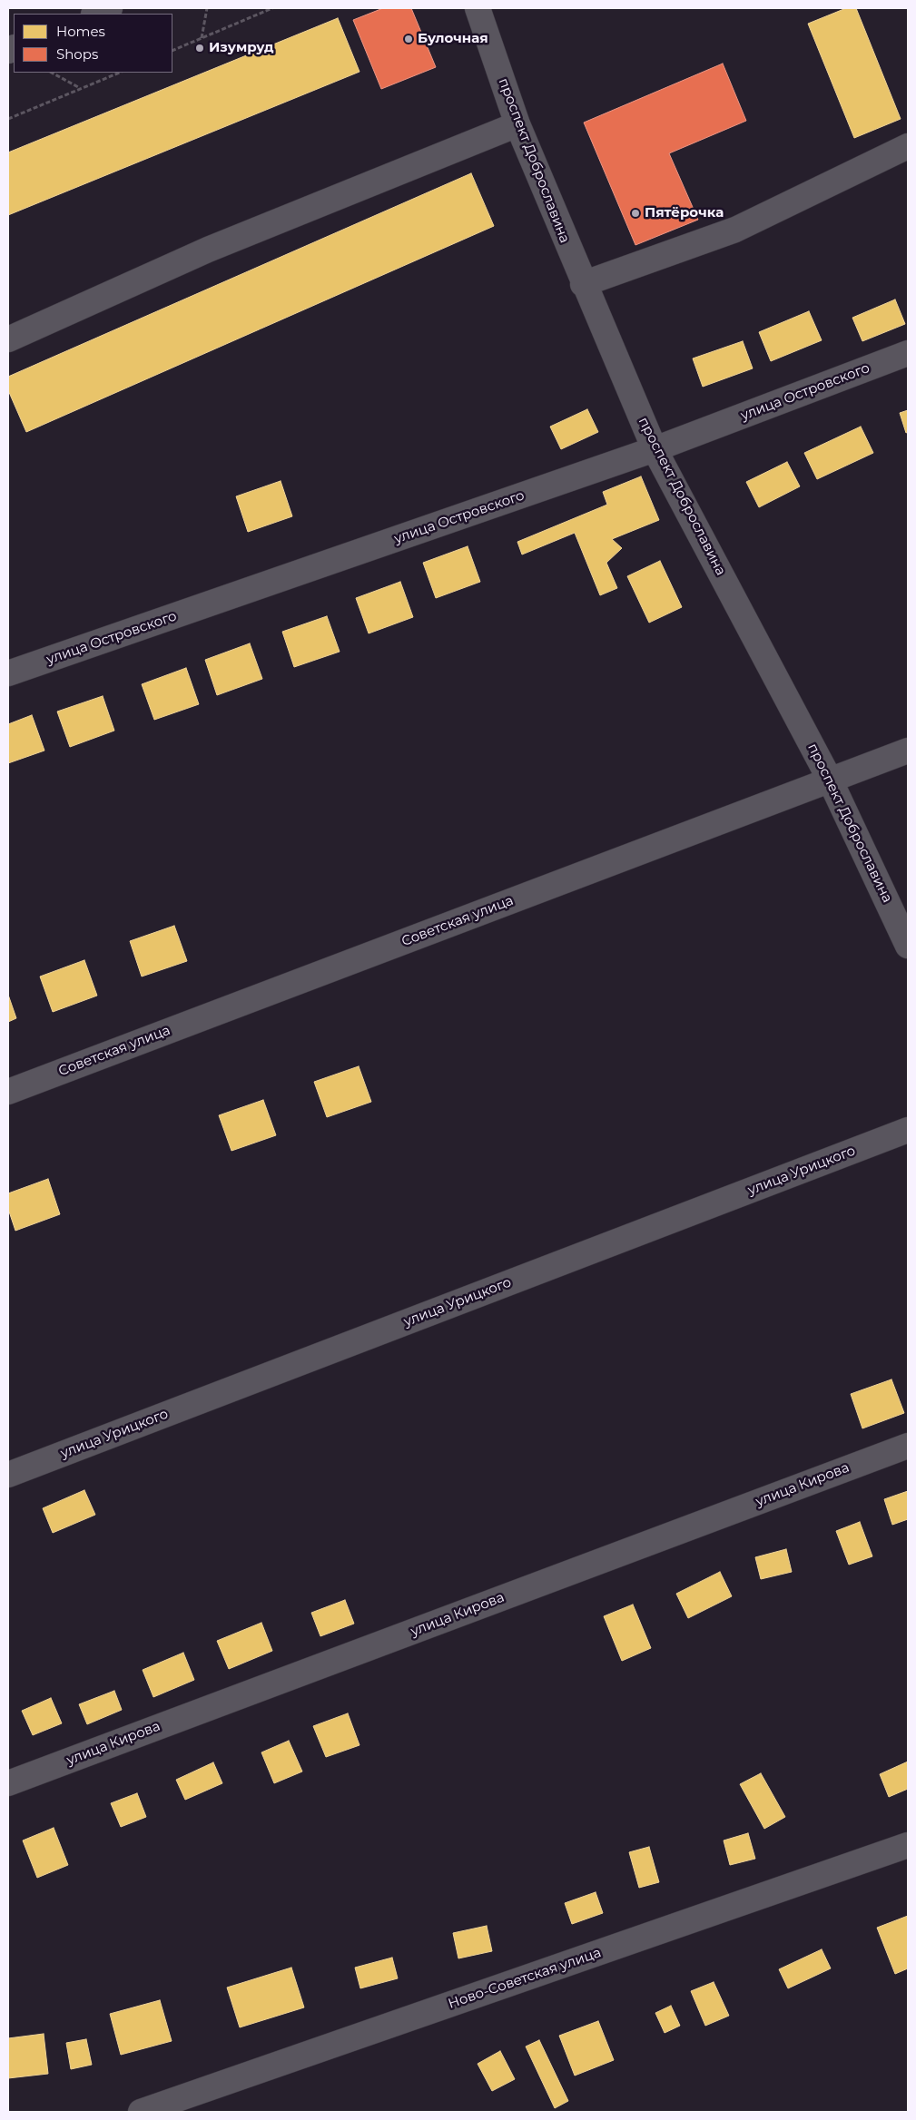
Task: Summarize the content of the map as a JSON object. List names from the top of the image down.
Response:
{
  "streets": {
    "street": [
      "проспект Доброславина",
      "улица Островского",
      "Советская улица",
      "улица Урицкого",
      "улица Кирова",
      "Ново-Советская улица"
    ]
  },
  "crossings": [
    ["проспект Доброславина", "улица Островского"],
    ["проспект Доброславина", "Советская улица"]
  ],
  "places": ["Булочная", "Изумруд", "Пятёрочка"],
  "legend": ["Homes", "Shops"]
}
